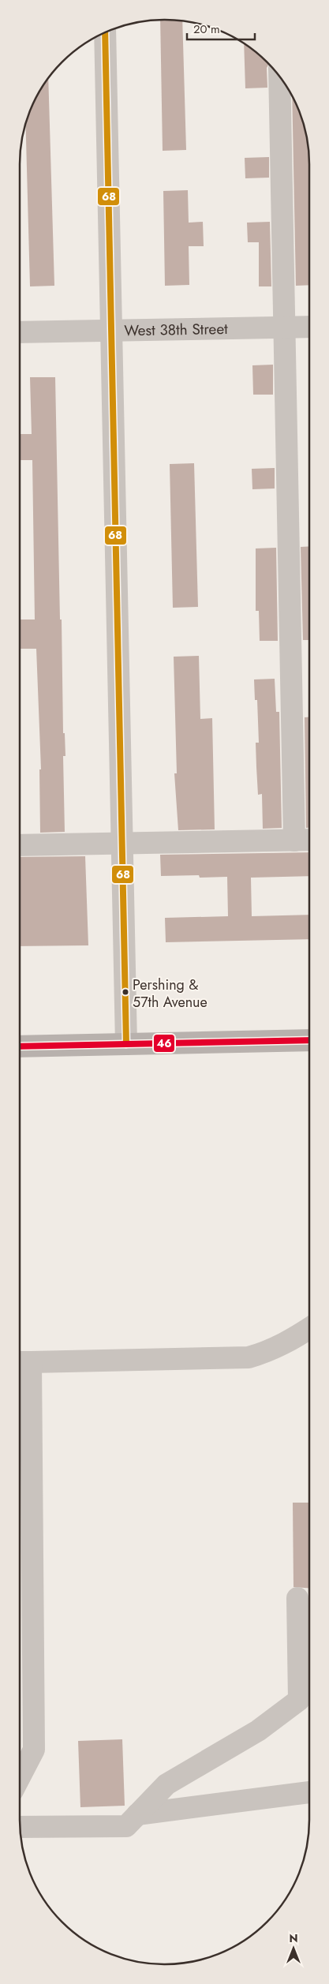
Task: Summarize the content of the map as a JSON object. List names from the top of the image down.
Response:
{
  "streets": {
    "street": ["West 38th Street"]
  },
  "places": ["Pershing & 57th Avenue"],
  "lines": ["transit line 68", "transit line 46"],
  "scale_bar": "20 m",
  "north": "top"
}
